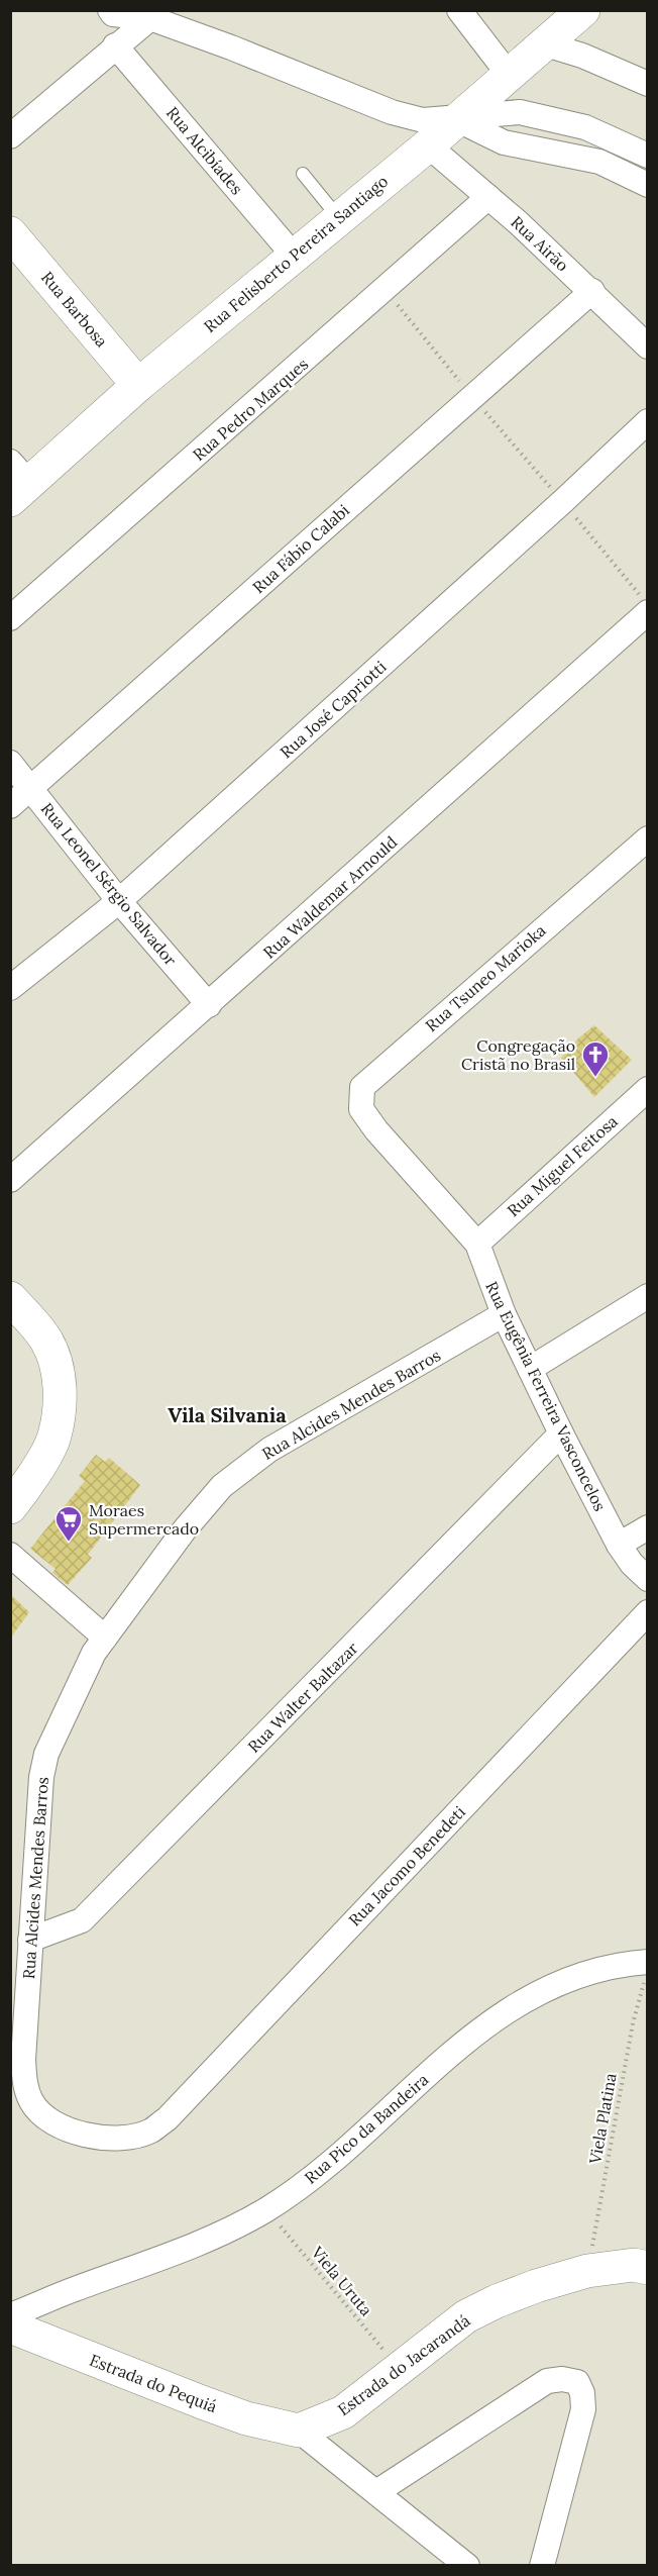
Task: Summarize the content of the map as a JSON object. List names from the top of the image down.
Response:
{
  "streets": {
    "street": [
      "Rua Alcibíades",
      "Rua Airão",
      "Rua Felisberto Pereira Santiago",
      "Rua Barbosa",
      "Rua Pedro Marques",
      "Rua Fábio Calabi",
      "Rua José Capriotti",
      "Rua Leonel Sérgio Salvador",
      "Rua Waldemar Arnould",
      "Rua Tsuneo Marioka",
      "Rua Miguel Feitosa",
      "Rua Eugênia Ferreira Vasconcelos",
      "Rua Alcides Mendes Barros",
      "Rua Walter Baltazar",
      "Rua Jacomo Benedeti",
      "Rua Pico da Bandeira",
      "Estrada do Jacarandá",
      "Estrada do Pequiá"
    ],
    "path": ["Viela Platina", "Viela Uruta"]
  },
  "crossings": [
    ["Rua Alcibíades", "Rua Felisberto Pereira Santiago"],
    ["Rua Airão", "Rua Felisberto Pereira Santiago"],
    ["Rua Airão", "Rua Pedro Marques"],
    ["Rua Airão", "Rua Fábio Calabi"],
    ["Rua Felisberto Pereira Santiago", "Rua Barbosa"],
    ["Rua Fábio Calabi", "Rua Leonel Sérgio Salvador"],
    ["Rua José Capriotti", "Rua Leonel Sérgio Salvador"],
    ["Rua Leonel Sérgio Salvador", "Rua Waldemar Arnould"],
    ["Rua Tsuneo Marioka", "Rua Eugênia Ferreira Vasconcelos"],
    ["Rua Miguel Feitosa", "Rua Eugênia Ferreira Vasconcelos"],
    ["Rua Eugênia Ferreira Vasconcelos", "Rua Alcides Mendes Barros"],
    ["Rua Eugênia Ferreira Vasconcelos", "Rua Walter Baltazar"],
    ["Rua Alcides Mendes Barros", "Rua Walter Baltazar"],
    ["Rua Alcides Mendes Barros", "Rua Jacomo Benedeti"],
    ["Viela Platina", "Rua Pico da Bandeira"],
    ["Viela Platina", "Estrada do Jacarandá"],
    ["Rua Pico da Bandeira", "Viela Uruta"],
    ["Viela Uruta", "Estrada do Jacarandá"],
    ["Estrada do Jacarandá", "Estrada do Pequiá"]
  ],
  "districts": ["Vila Silvania"],
  "places": {
    "church": ["Congregação Cristã no Brasil"],
    "supermarket": ["Moraes Supermercado"]
  }
}
